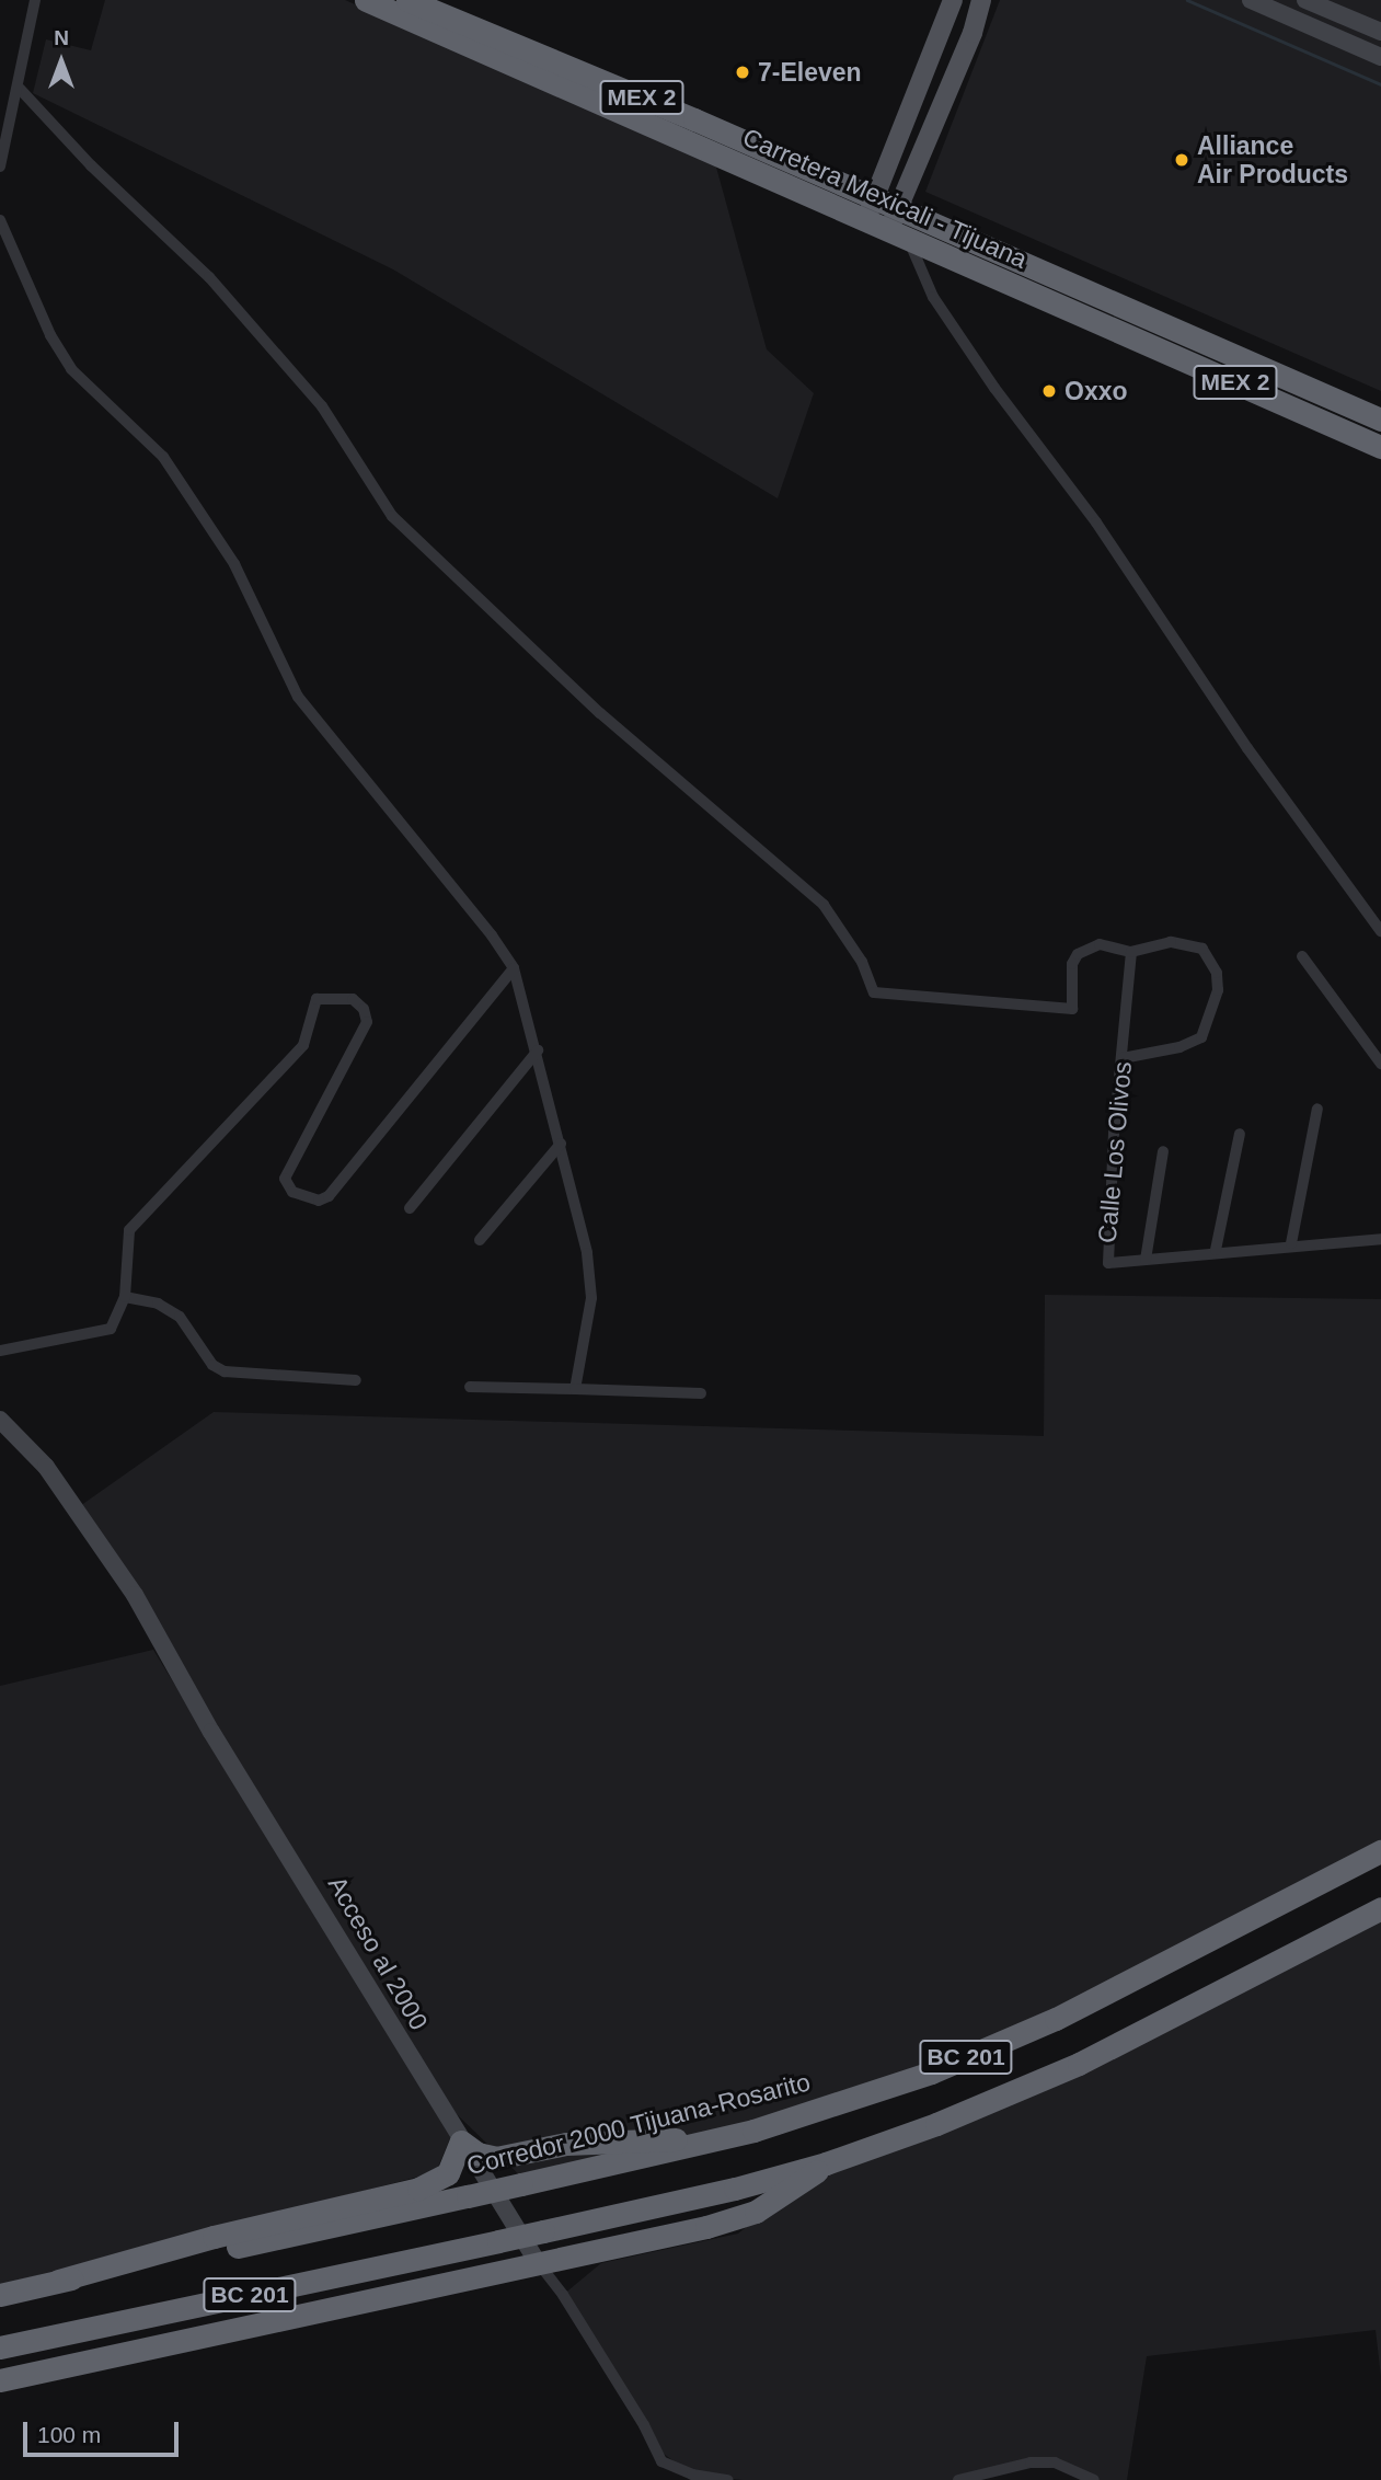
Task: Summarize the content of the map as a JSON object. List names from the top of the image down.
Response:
{
  "streets": {
    "highway": [
      "MEX 2",
      "Carretera Mexicali - Tijuana",
      "BC 201",
      "Corredor 2000 Tijuana-Rosarito"
    ],
    "street": ["Calle Los Olivos", "Acceso al 2000"]
  },
  "places": ["7-Eleven", "Alliance Air Products", "Oxxo"],
  "scale_bar": "100 m",
  "north": "top"
}
